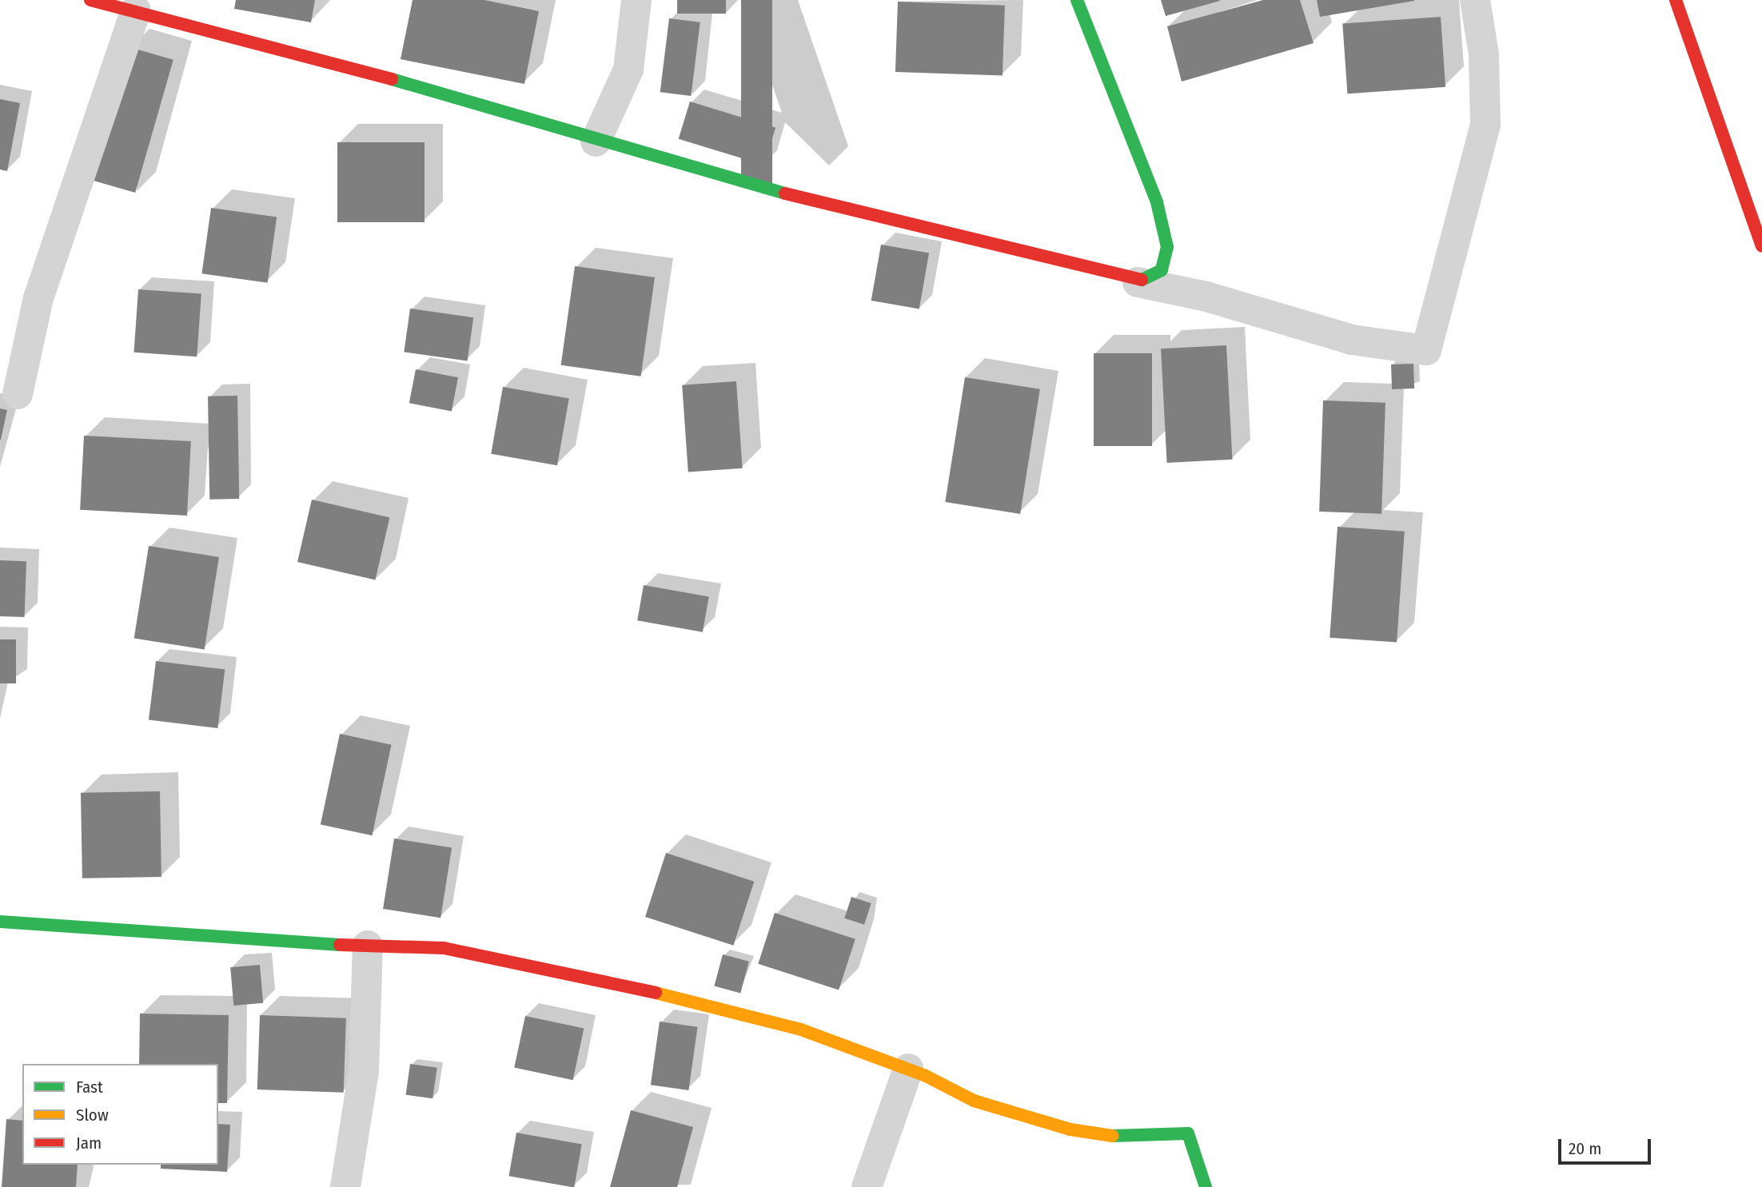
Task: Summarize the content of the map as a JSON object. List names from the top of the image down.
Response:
{
  "legend": ["Fast", "Slow", "Jam"],
  "scale_bar": "20 m"
}
